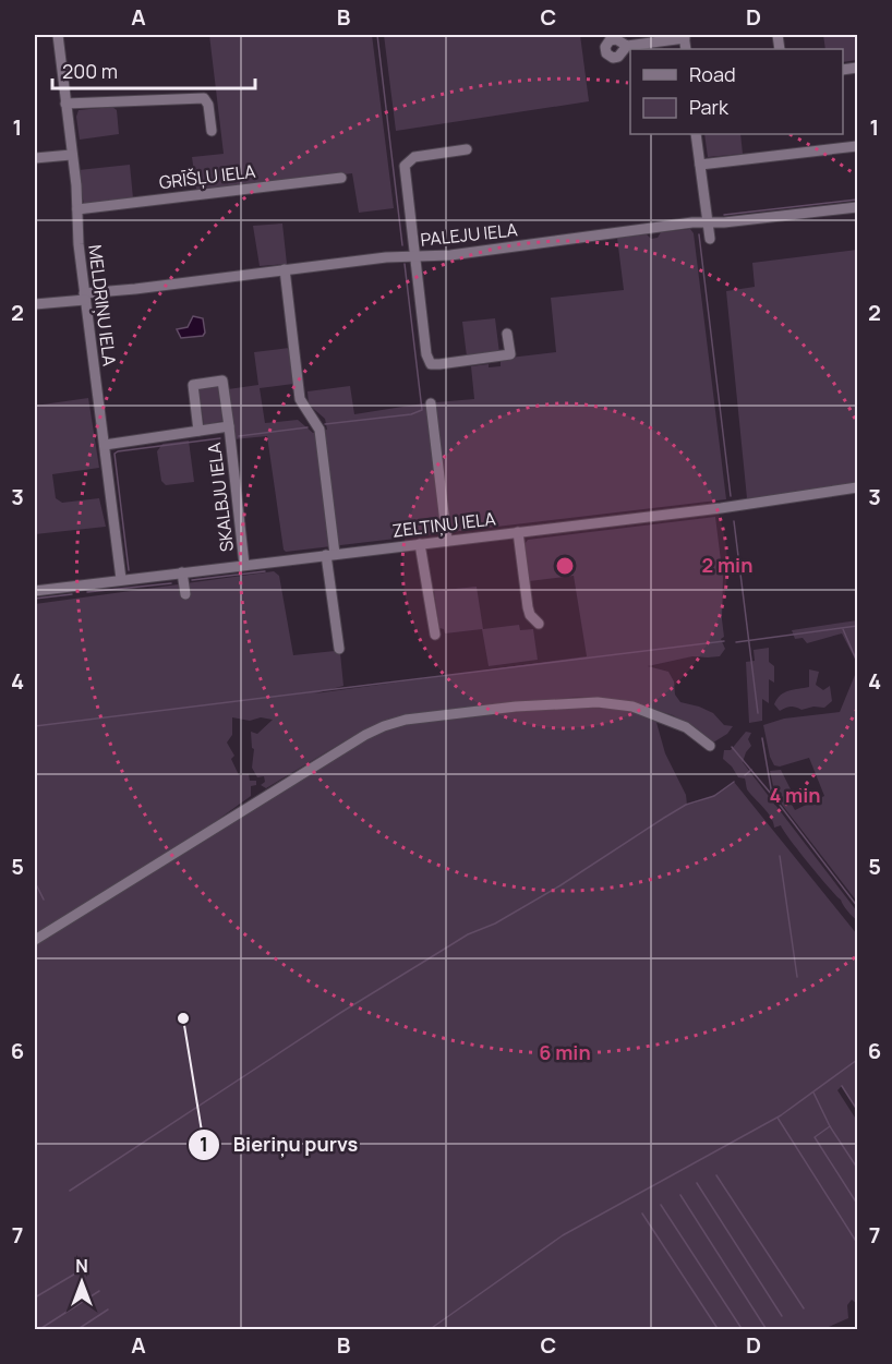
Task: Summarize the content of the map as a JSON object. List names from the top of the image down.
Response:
{
  "streets": {
    "street": [
      "GRĪŠĻU IELA",
      "PALEJU IELA",
      "MELDRIŅU IELA",
      "SKALBJU IELA",
      "ZELTIŅU IELA"
    ]
  },
  "crossings": [
    ["GRĪŠĻU IELA", "MELDRIŅU IELA"],
    ["PALEJU IELA", "MELDRIŅU IELA"],
    ["MELDRIŅU IELA", "SKALBJU IELA"],
    ["MELDRIŅU IELA", "ZELTIŅU IELA"],
    ["SKALBJU IELA", "ZELTIŅU IELA"]
  ],
  "places": ["Bieriņu purvs"],
  "legend": ["Road", "Park"],
  "scale_bar": "200 m",
  "north": "top",
  "grid": {
    "columns": [
      "A",
      "B",
      "C",
      "D"
    ],
    "rows": [
      "1",
      "2",
      "3",
      "4",
      "5",
      "6",
      "7"
    ]
  },
  "rings": ["2 min", "4 min", "6 min"]
}
